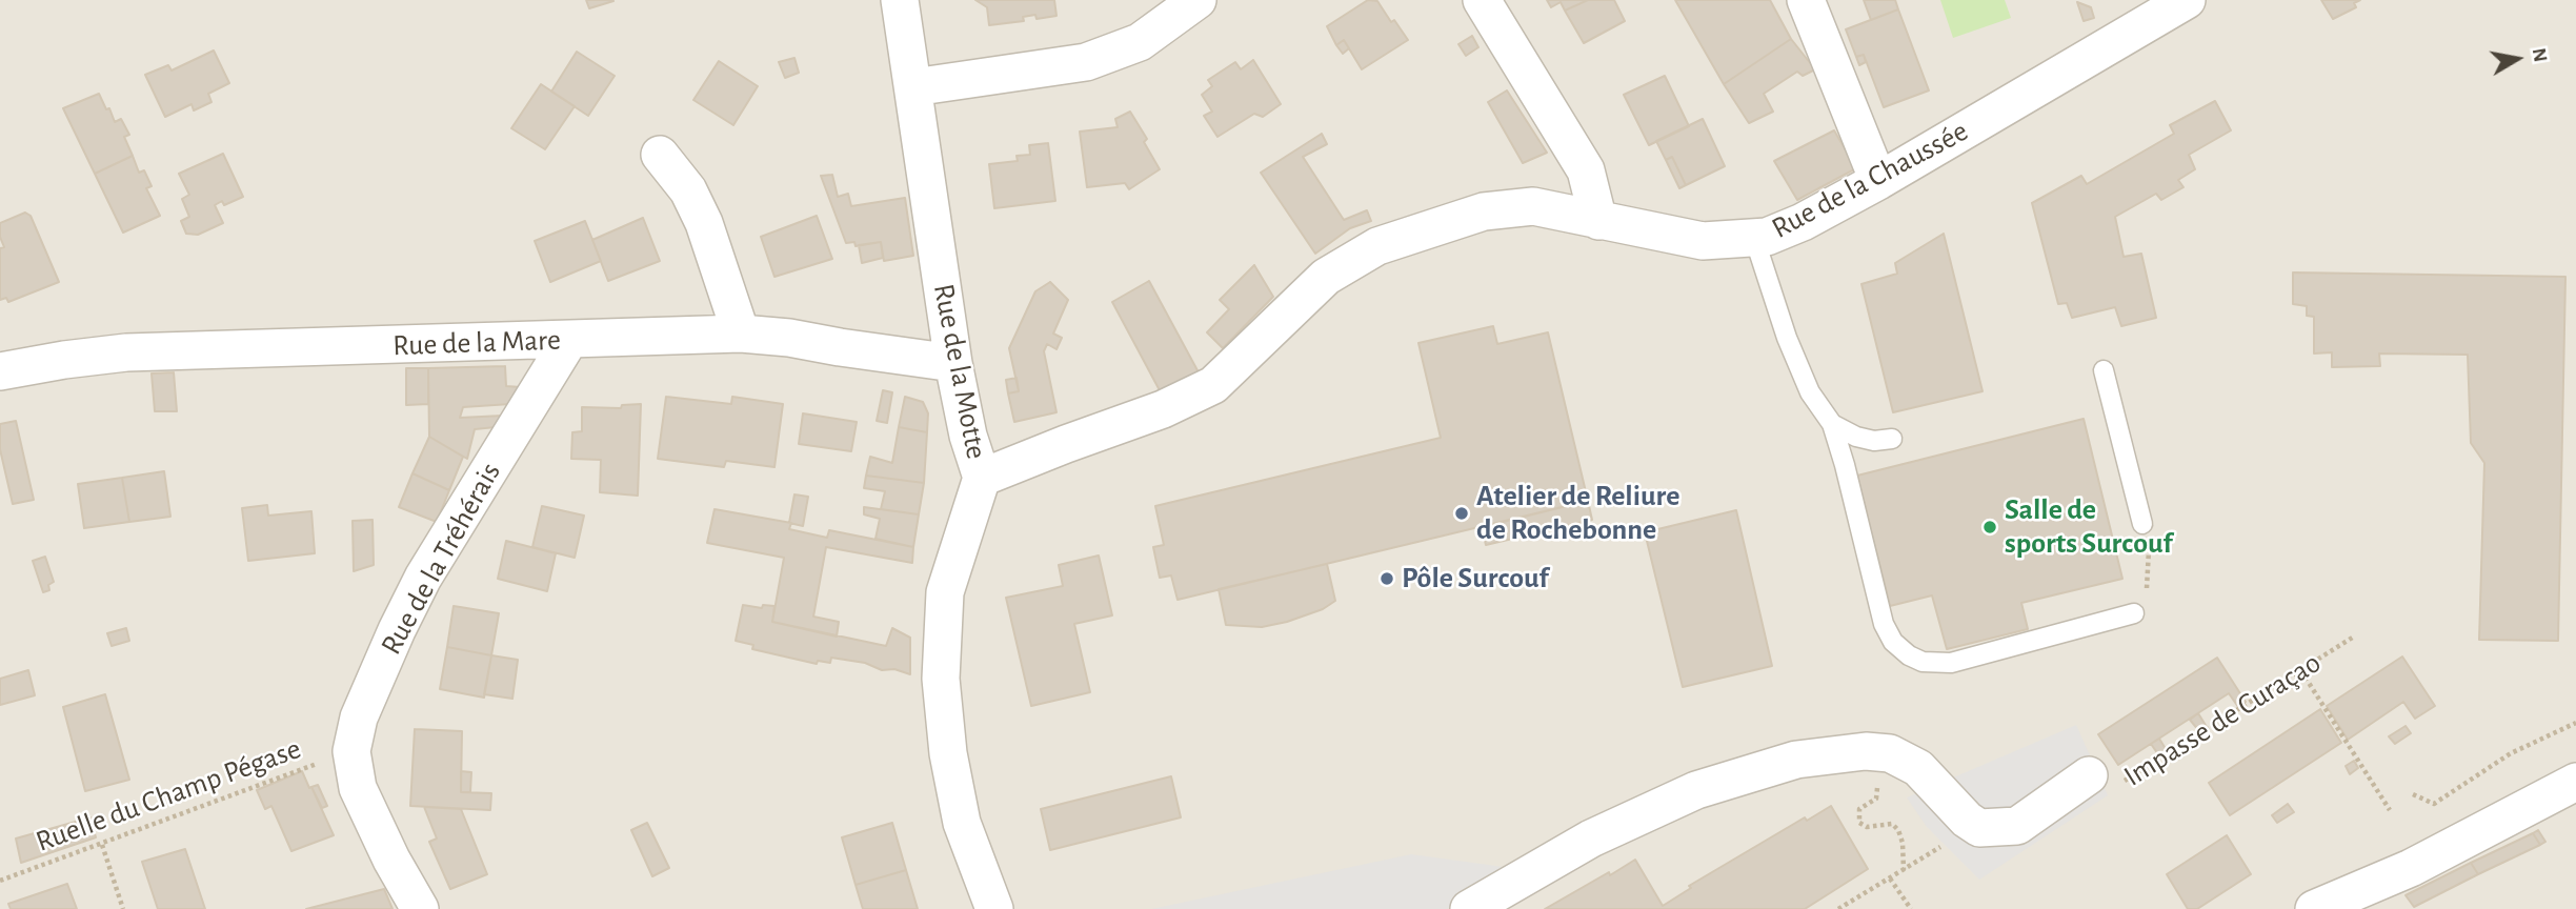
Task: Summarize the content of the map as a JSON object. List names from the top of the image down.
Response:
{
  "streets": {
    "street": [
      "Rue de la Chaussée",
      "Rue de la Mare",
      "Rue de la Motte",
      "Rue de la Tréhérais",
      "Impasse de Curaçao"
    ],
    "path": ["Ruelle du Champ Pégase"]
  },
  "crossings": [
    ["Rue de la Chaussée", "Rue de la Motte"],
    ["Rue de la Mare", "Rue de la Motte"],
    ["Rue de la Mare", "Rue de la Tréhérais"],
    ["Rue de la Tréhérais", "Ruelle du Champ Pégase"]
  ],
  "places": ["Atelier de Reliure de Rochebonne", "Salle de sports Surcouf", "Pôle Surcouf"],
  "north": "right"
}
